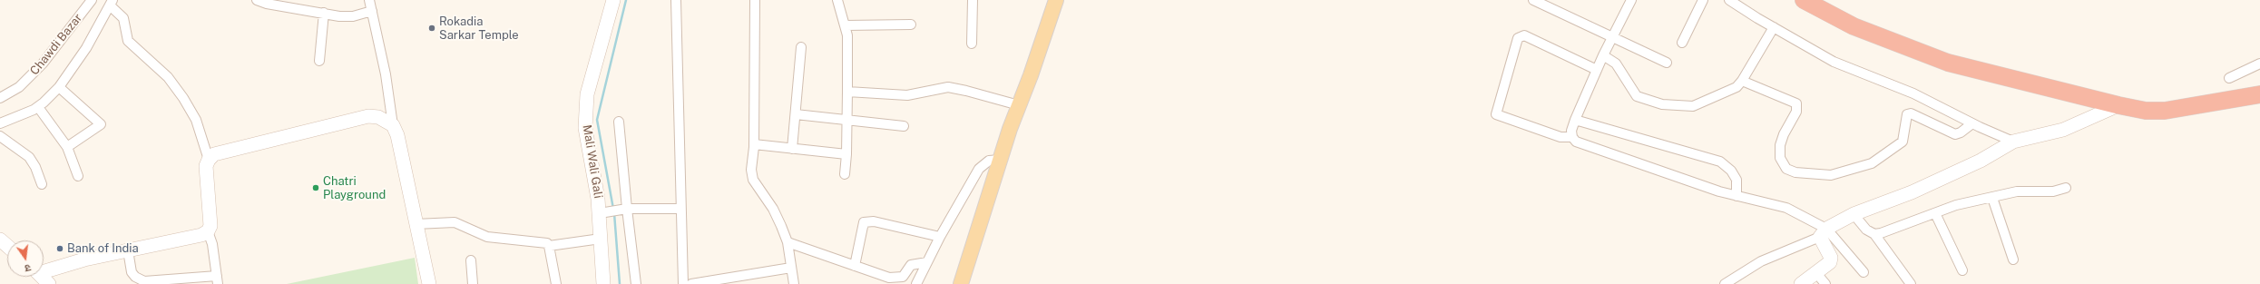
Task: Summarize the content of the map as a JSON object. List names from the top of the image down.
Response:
{
  "streets": {
    "street": ["Chawdi Bazar", "Mali Wali Gali"]
  },
  "places": ["Rokadia Sarkar Temple", "Chatri Playground", "Bank of India"],
  "north": "bottom"
}
